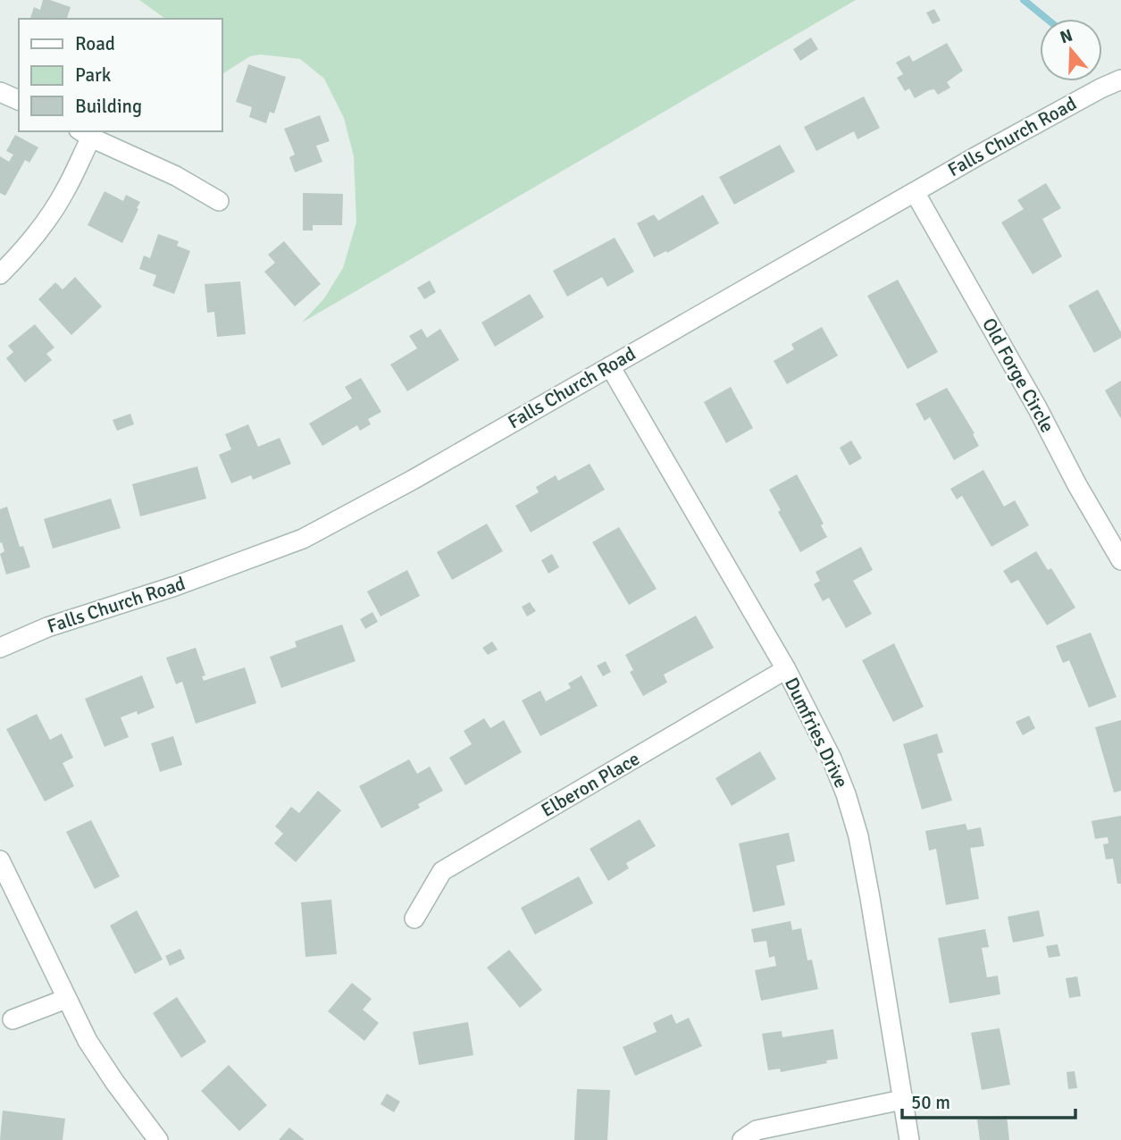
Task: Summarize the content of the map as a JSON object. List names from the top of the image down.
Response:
{
  "streets": {
    "street": [
      "Falls Church Road",
      "Old Forge Circle",
      "Dumfries Drive",
      "Elberon Place"
    ]
  },
  "crossings": [
    ["Falls Church Road", "Old Forge Circle"],
    ["Falls Church Road", "Dumfries Drive"],
    ["Dumfries Drive", "Elberon Place"]
  ],
  "legend": ["Road", "Park", "Building"],
  "scale_bar": "50 m",
  "north": "top"
}
